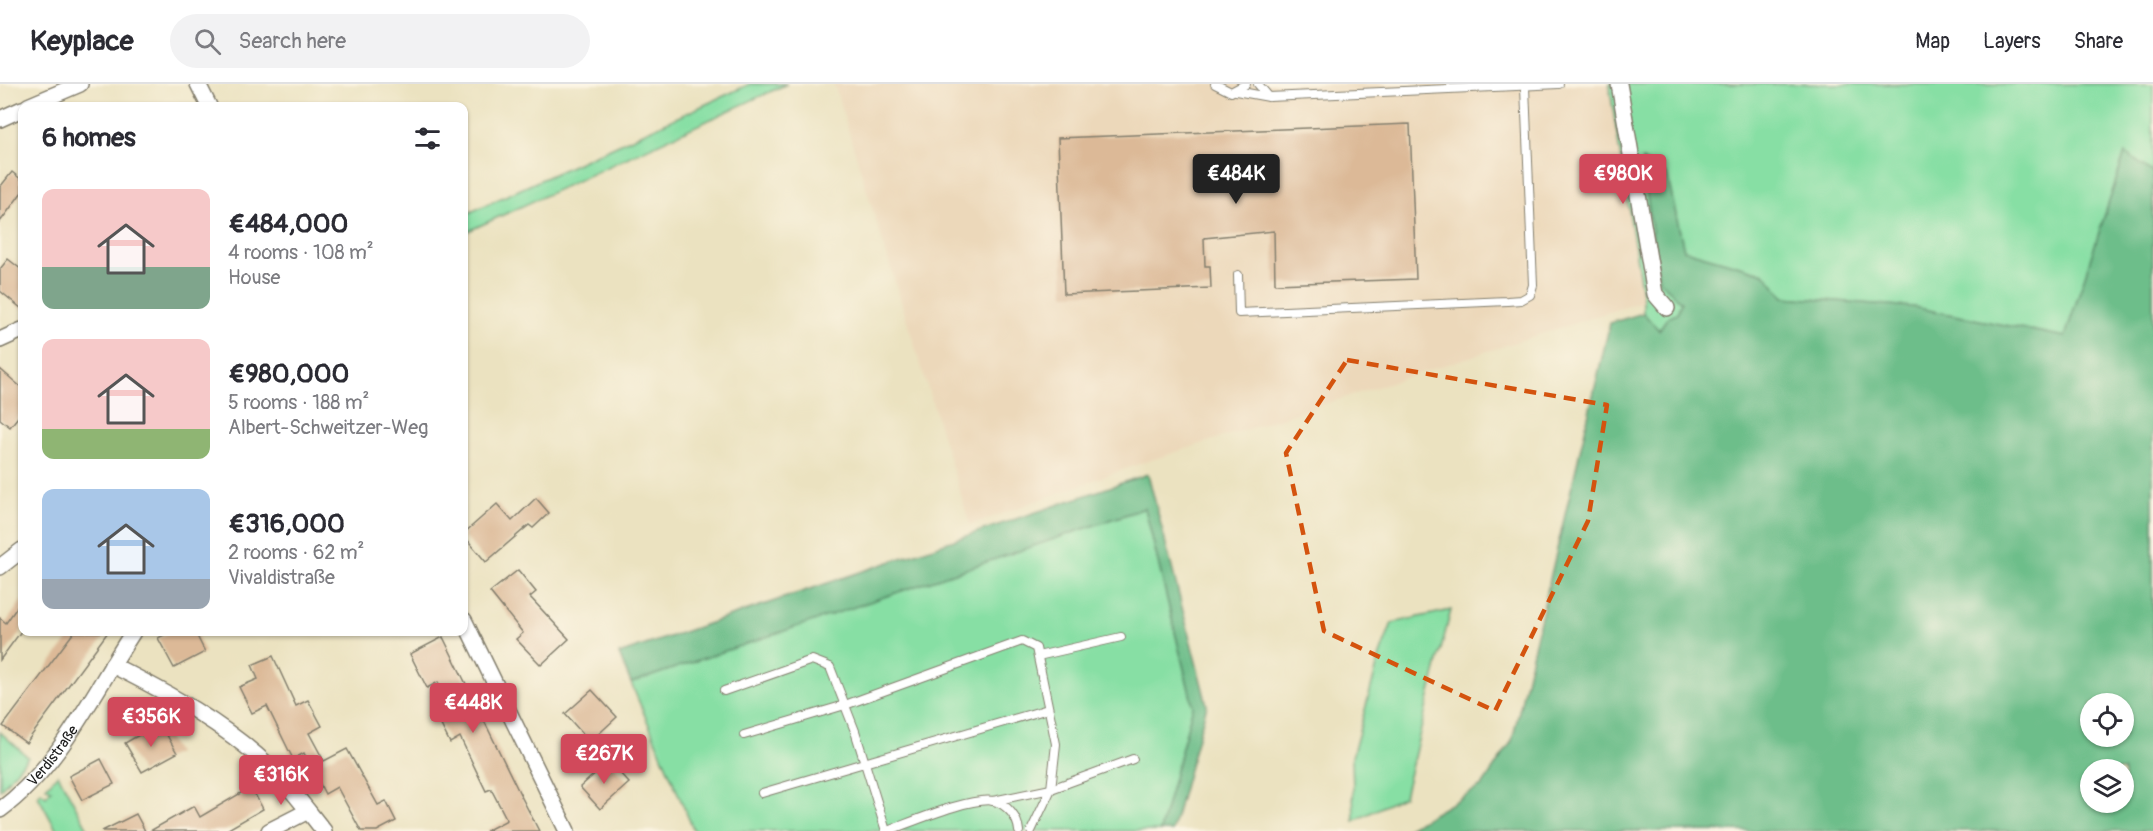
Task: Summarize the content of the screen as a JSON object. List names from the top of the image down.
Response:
{
  "streets": {
    "street": ["Verdistraße"]
  },
  "page": {
    "header": "Keyplace",
    "search": "Search here",
    "nav": ["Map", "Layers", "Share"],
    "heading": "6 homes",
    "price": [
      "€484K",
      "€980K",
      "€448K",
      "€356K",
      "€267K",
      "€316K"
    ],
    "list": [
      {
        "name": "€484,000",
        "note": "4 rooms · 108 m² · House"
      },
      {
        "name": "€980,000",
        "note": "5 rooms · 188 m² · Albert-Schweitzer-Weg"
      },
      {
        "name": "€316,000",
        "note": "2 rooms · 62 m² · Vivaldistraße"
      }
    ]
  }
}
